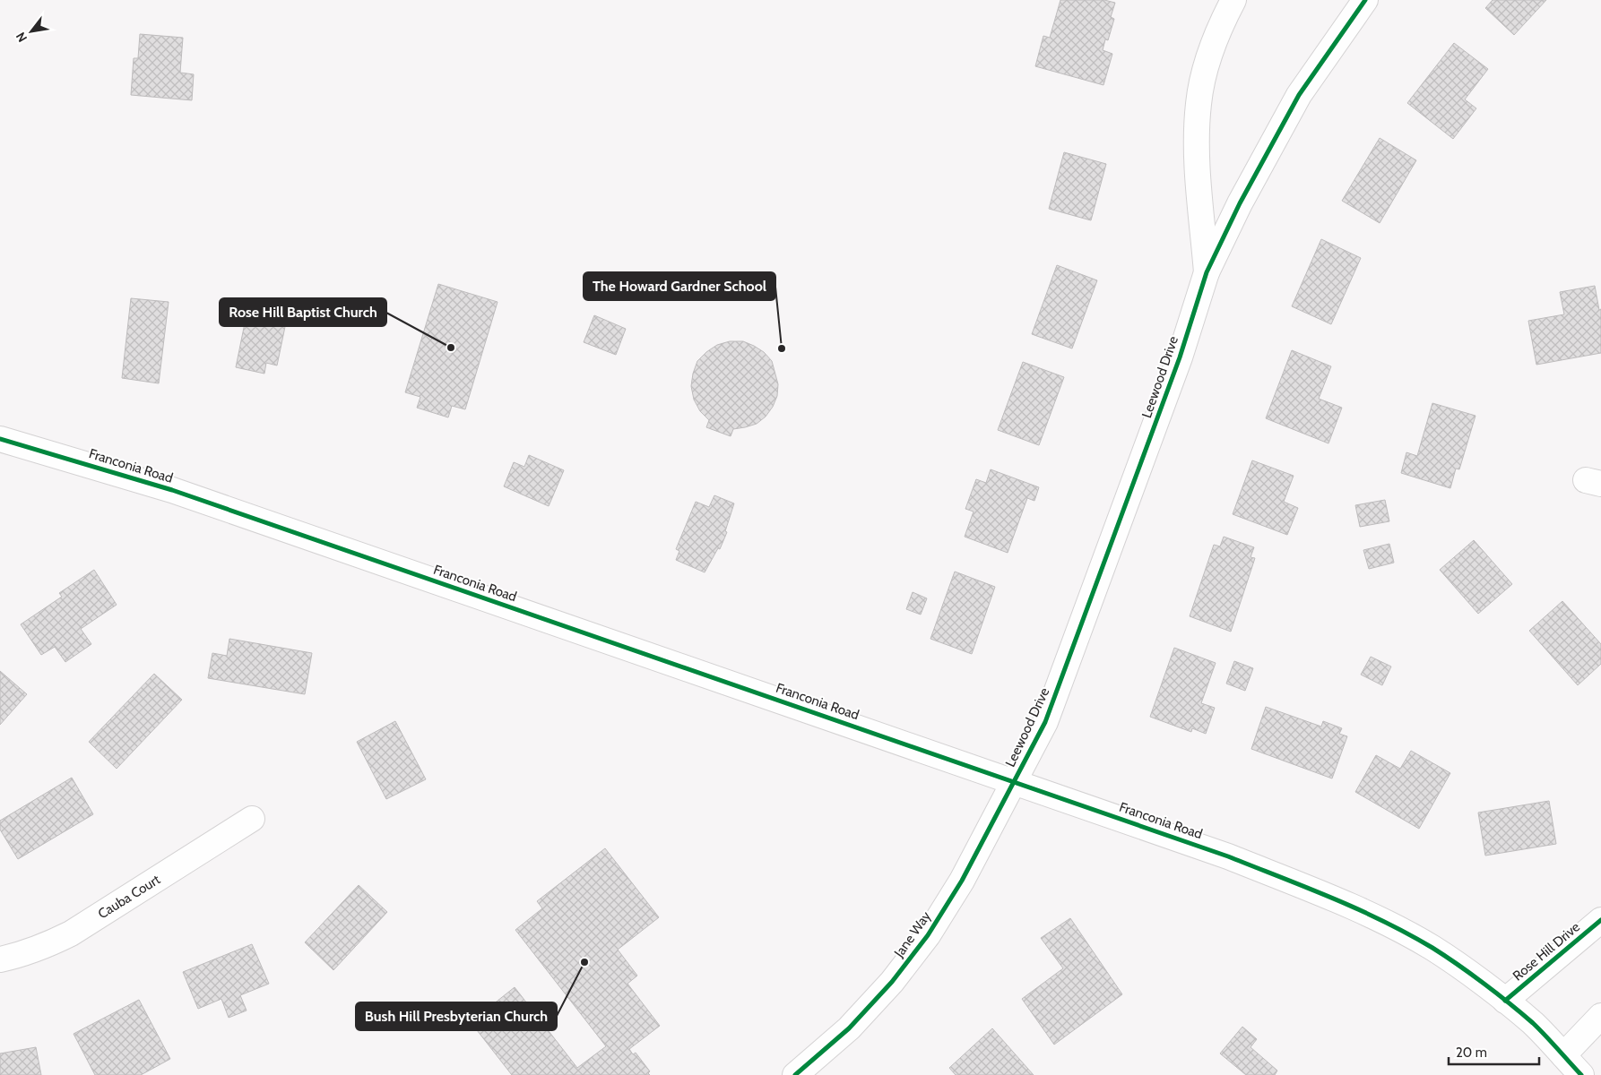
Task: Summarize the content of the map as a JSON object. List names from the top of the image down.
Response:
{
  "streets": {
    "street": [
      "Leewood Drive",
      "Franconia Road",
      "Cauba Court",
      "Jane Way",
      "Rose Hill Drive"
    ]
  },
  "crossings": [
    ["Leewood Drive", "Franconia Road"],
    ["Leewood Drive", "Jane Way"],
    ["Franconia Road", "Jane Way"],
    ["Franconia Road", "Rose Hill Drive"]
  ],
  "places": ["Rose Hill Baptist Church", "The Howard Gardner School", "Bush Hill Presbyterian Church"],
  "scale_bar": "20 m",
  "north": "bottom left"
}
